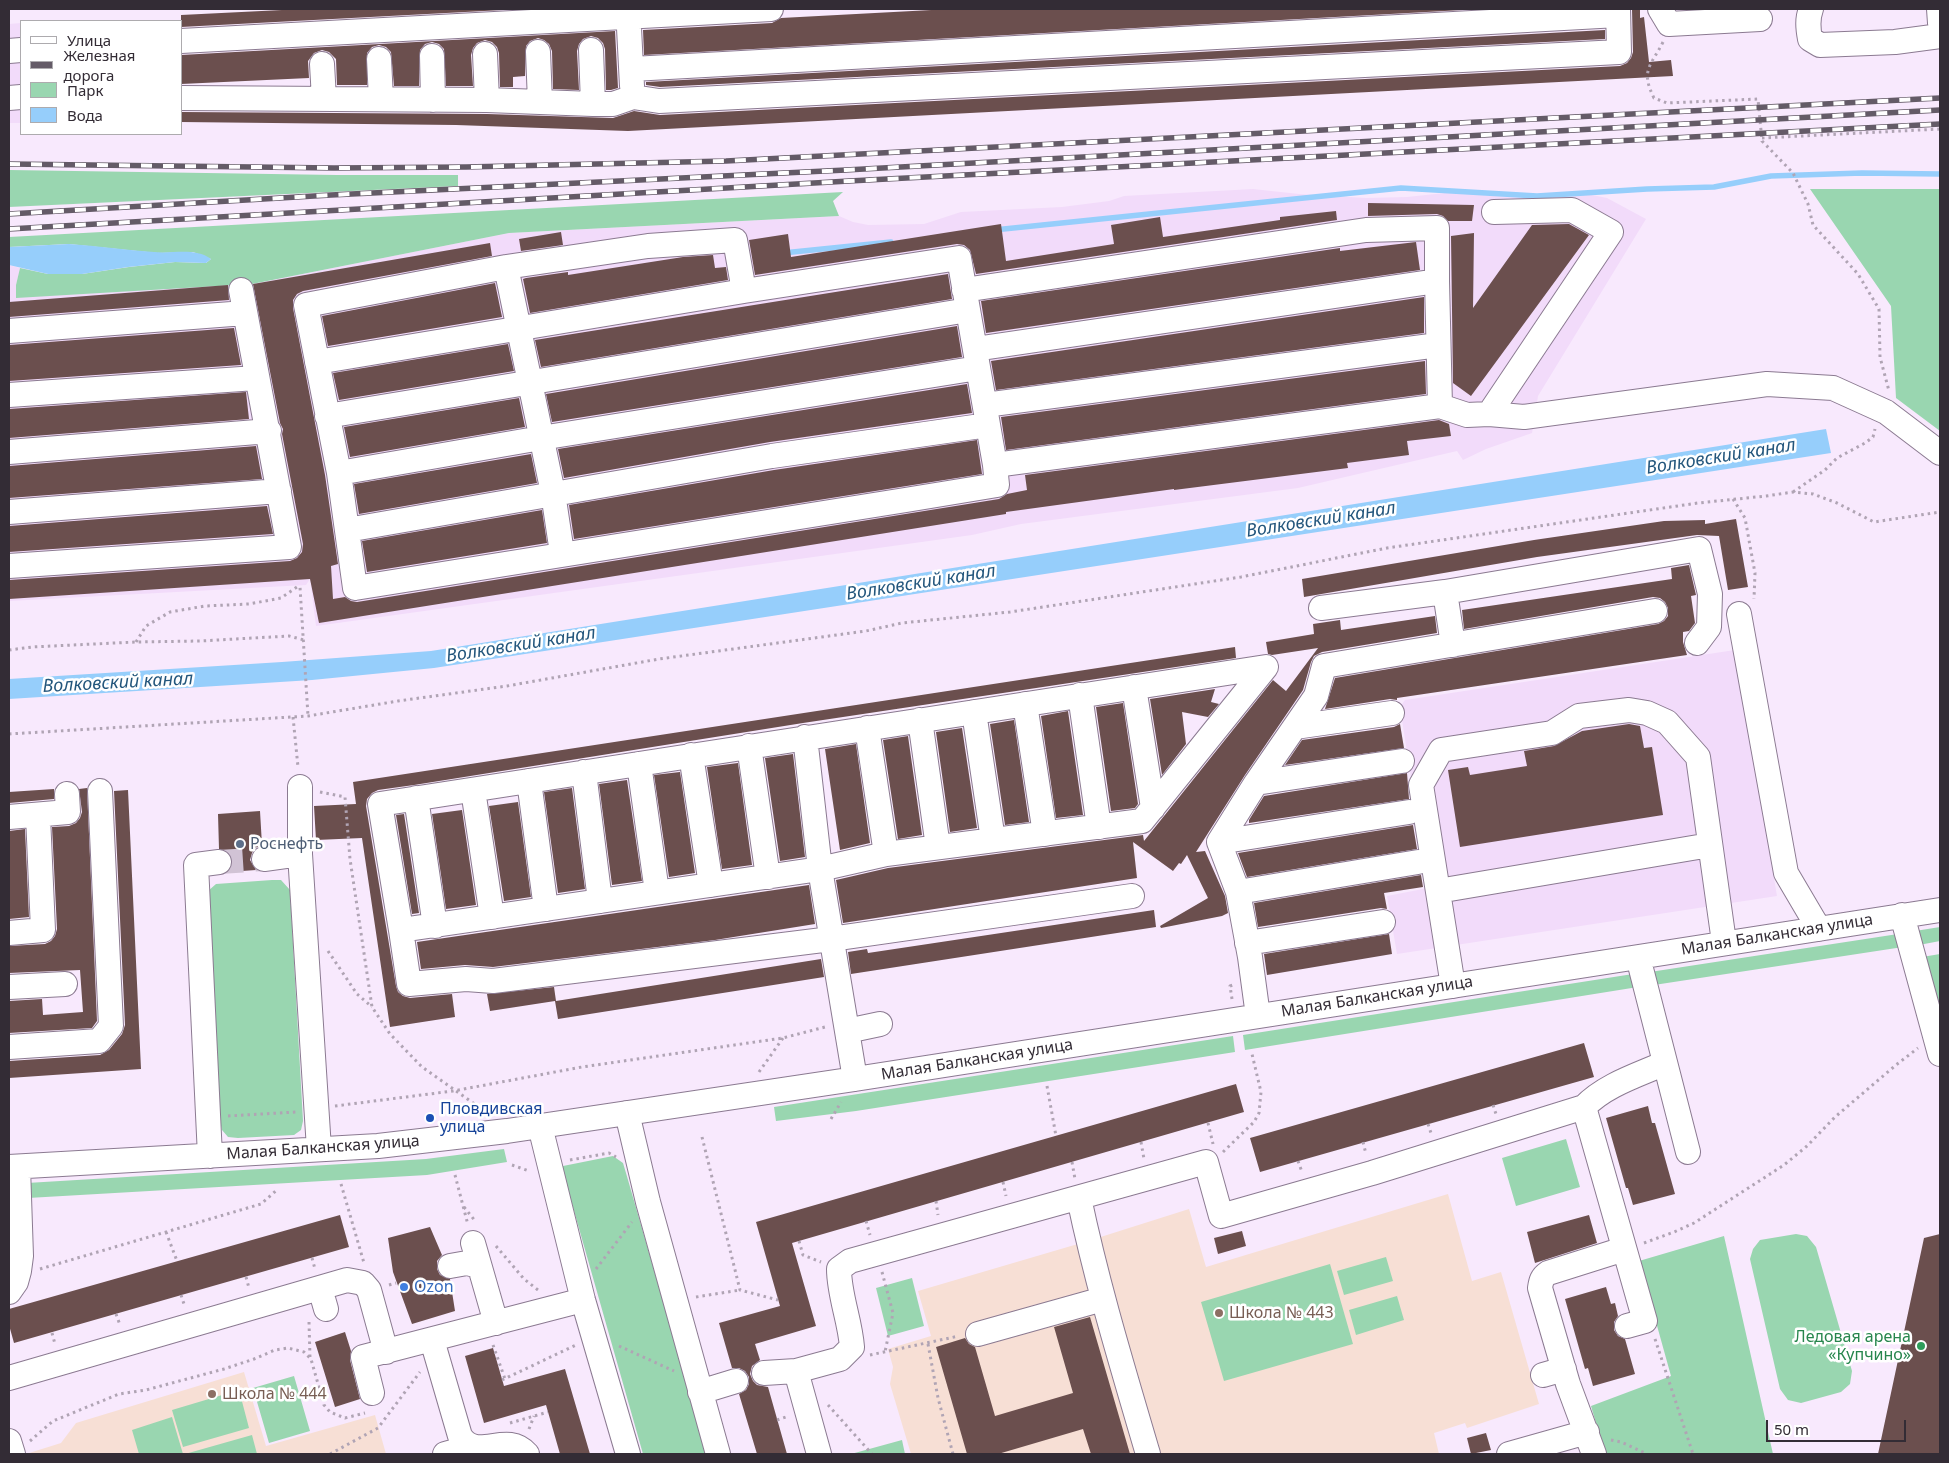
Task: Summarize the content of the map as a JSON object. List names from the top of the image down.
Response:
{
  "streets": {
    "street": ["Малая Балканская улица"]
  },
  "water": ["Волковский канал"],
  "places": [
    "Роснефть",
    "Пловдивская улица",
    "Ozon",
    "Школа № 443",
    "Ледовая арена «Купчино»",
    "Школа № 444"
  ],
  "legend": [
    "Улица",
    "Железная дорога",
    "Парк",
    "Вода"
  ],
  "scale_bar": "50 m"
}
